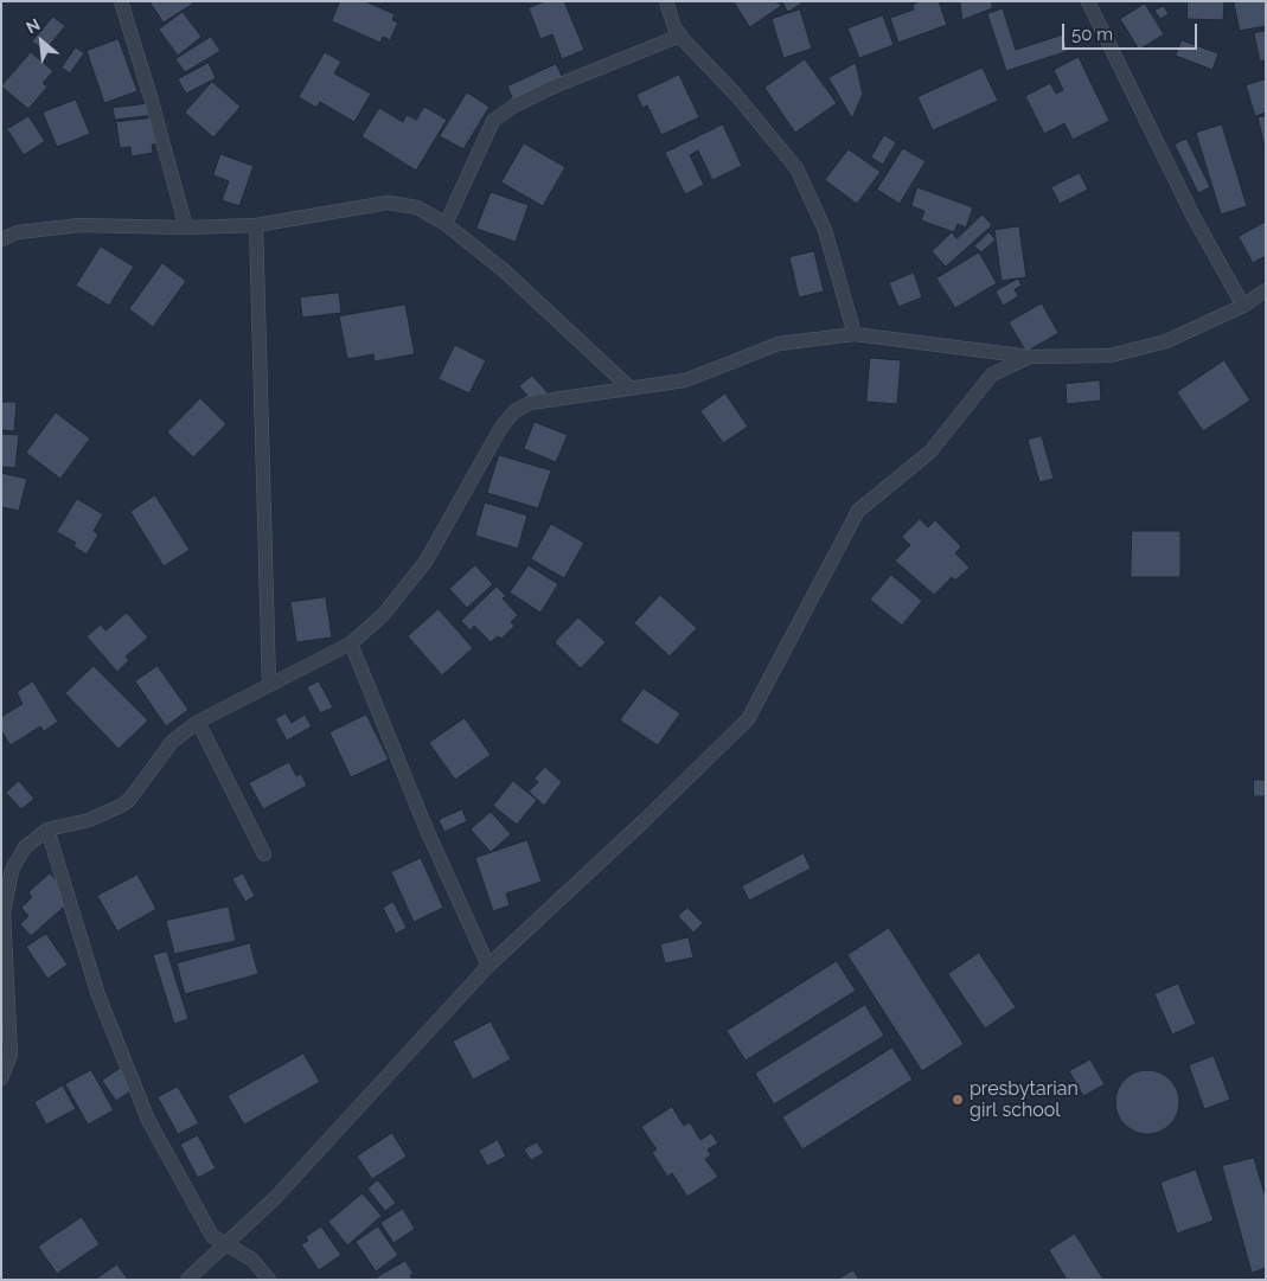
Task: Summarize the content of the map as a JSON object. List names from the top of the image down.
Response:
{
  "places": ["presbytarian girl school"],
  "scale_bar": "50 m",
  "north": "top left"
}
